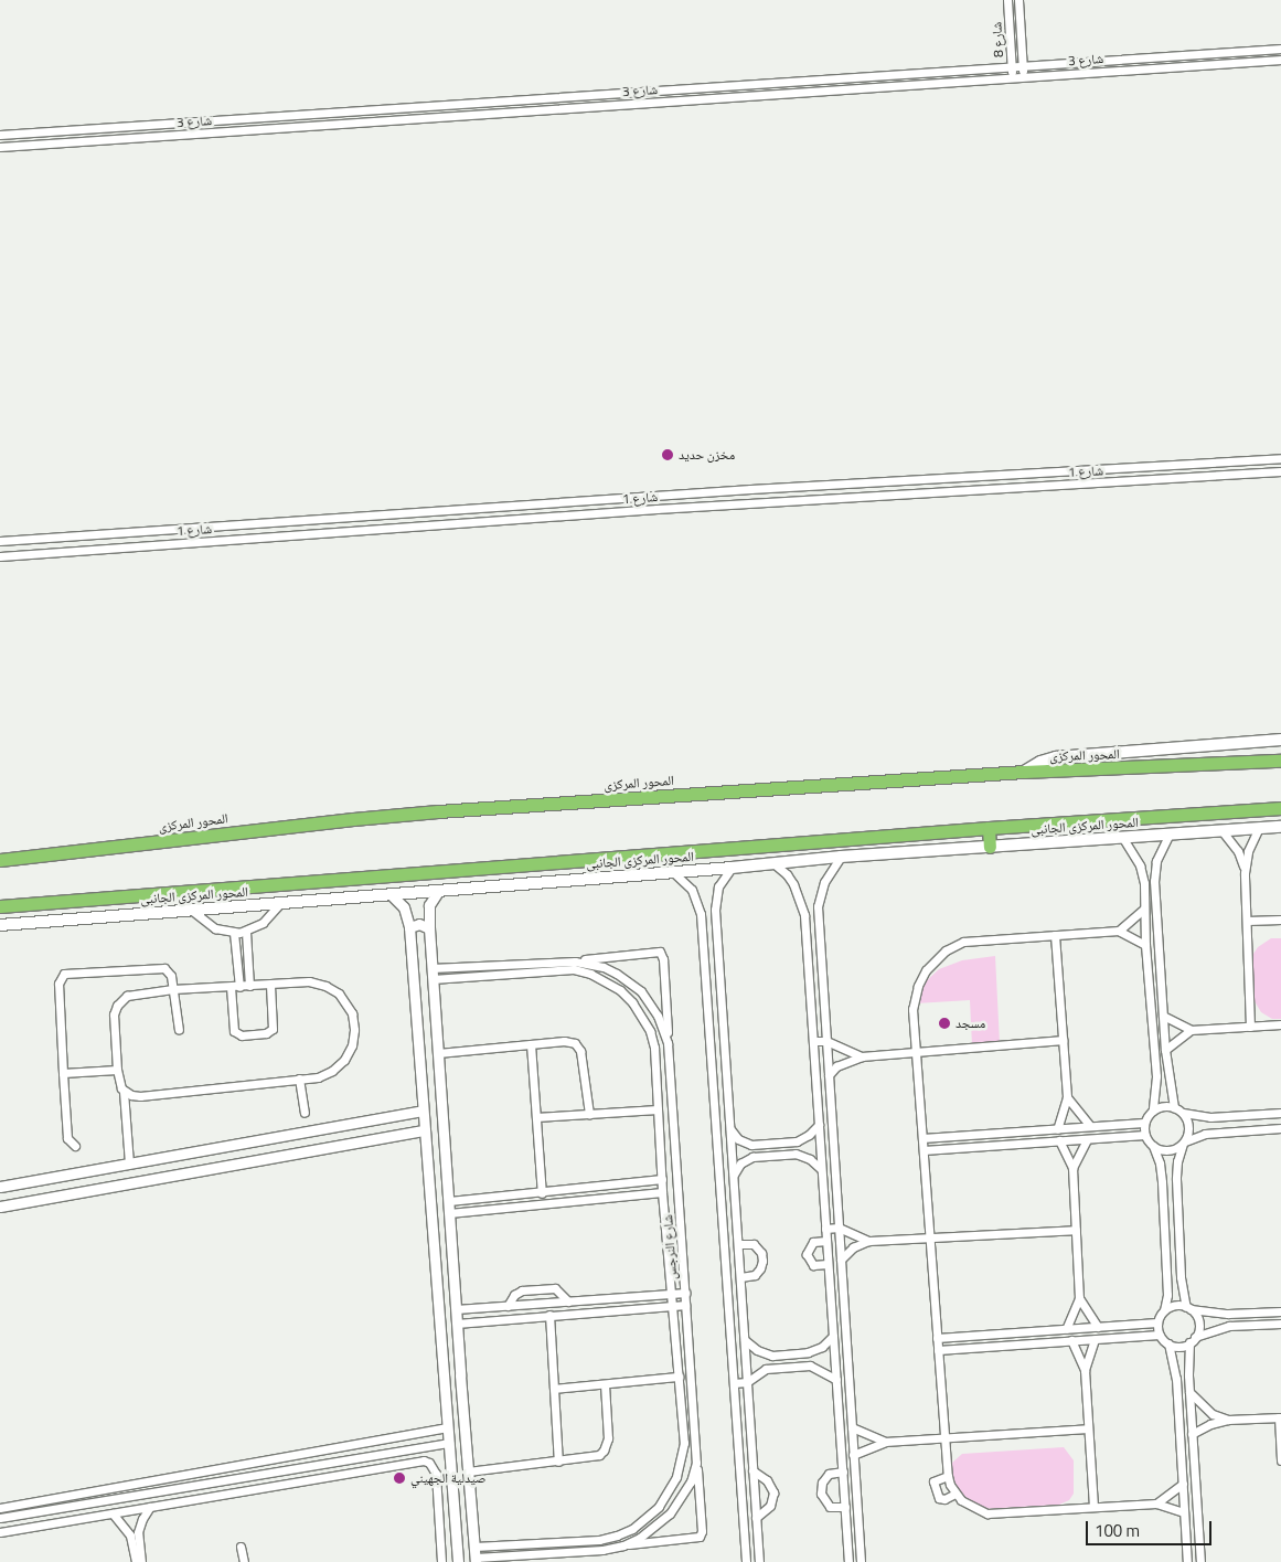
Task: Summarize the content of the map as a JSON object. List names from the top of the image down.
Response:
{
  "streets": {
    "highway": ["المحور المركزى"],
    "main road": ["المحور المركزى الجانبى"],
    "street": [
      "شارع 8",
      "شارع 3",
      "شارع 1",
      "شارع النرجس"
    ]
  },
  "crossings": [
    ["شارع 8", "شارع 3"]
  ],
  "places": ["مخزن حديد", "مسجد", "صيدلية الجهيني"],
  "scale_bar": "100 m"
}
